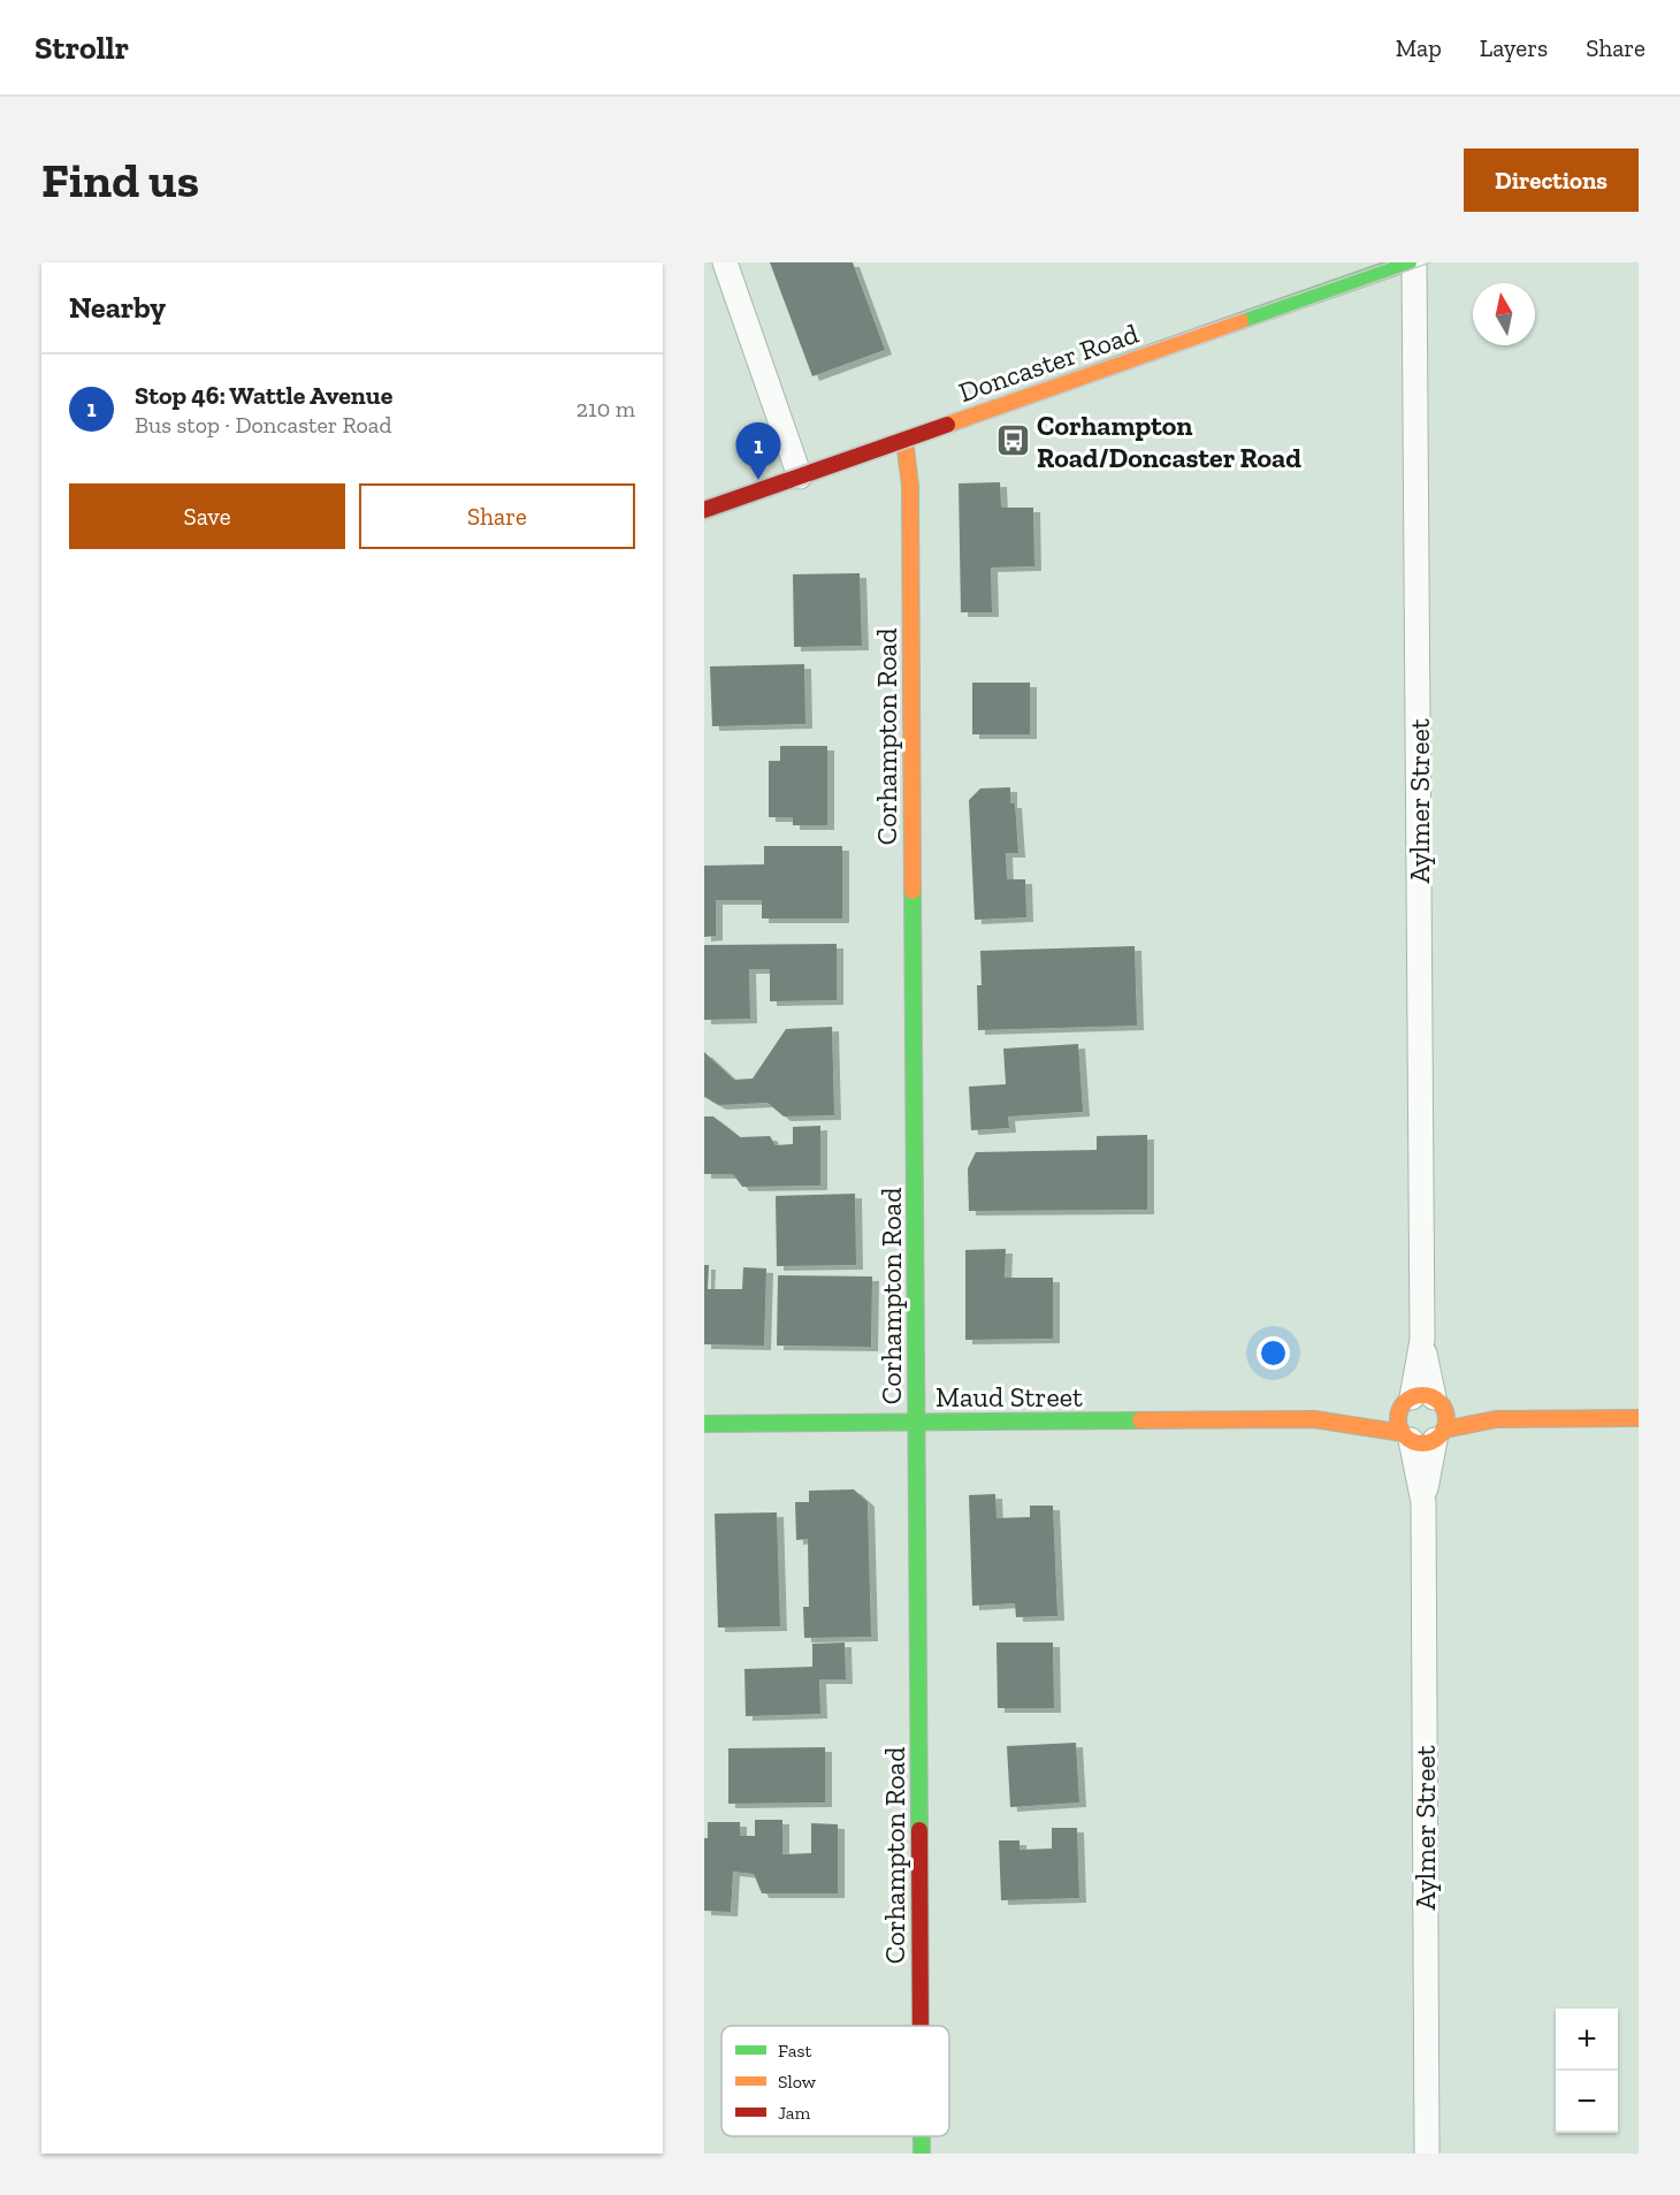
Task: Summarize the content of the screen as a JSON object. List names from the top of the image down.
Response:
{
  "streets": {
    "street": [
      "Doncaster Road",
      "Corhampton Road",
      "Aylmer Street",
      "Maud Street"
    ]
  },
  "crossings": [
    ["Doncaster Road", "Corhampton Road"],
    ["Corhampton Road", "Maud Street"],
    ["Aylmer Street", "Maud Street"]
  ],
  "places": {
    "bus stop": ["Corhampton Road/Doncaster Road"]
  },
  "legend": ["Fast", "Slow", "Jam"],
  "north": "top",
  "page": {
    "header": "Strollr",
    "nav": ["Map", "Layers", "Share"],
    "buttons": [
      "Directions",
      ["Save", "Share"]
    ],
    "title": "Find us",
    "heading": "Nearby",
    "list": [
      {
        "mark": "1",
        "name": "Stop 46: Wattle Avenue",
        "note": "Bus stop · Doncaster Road",
        "value": "210 m"
      }
    ],
    "pins": "1",
    "map_buttons": ["+", "−"]
  }
}
